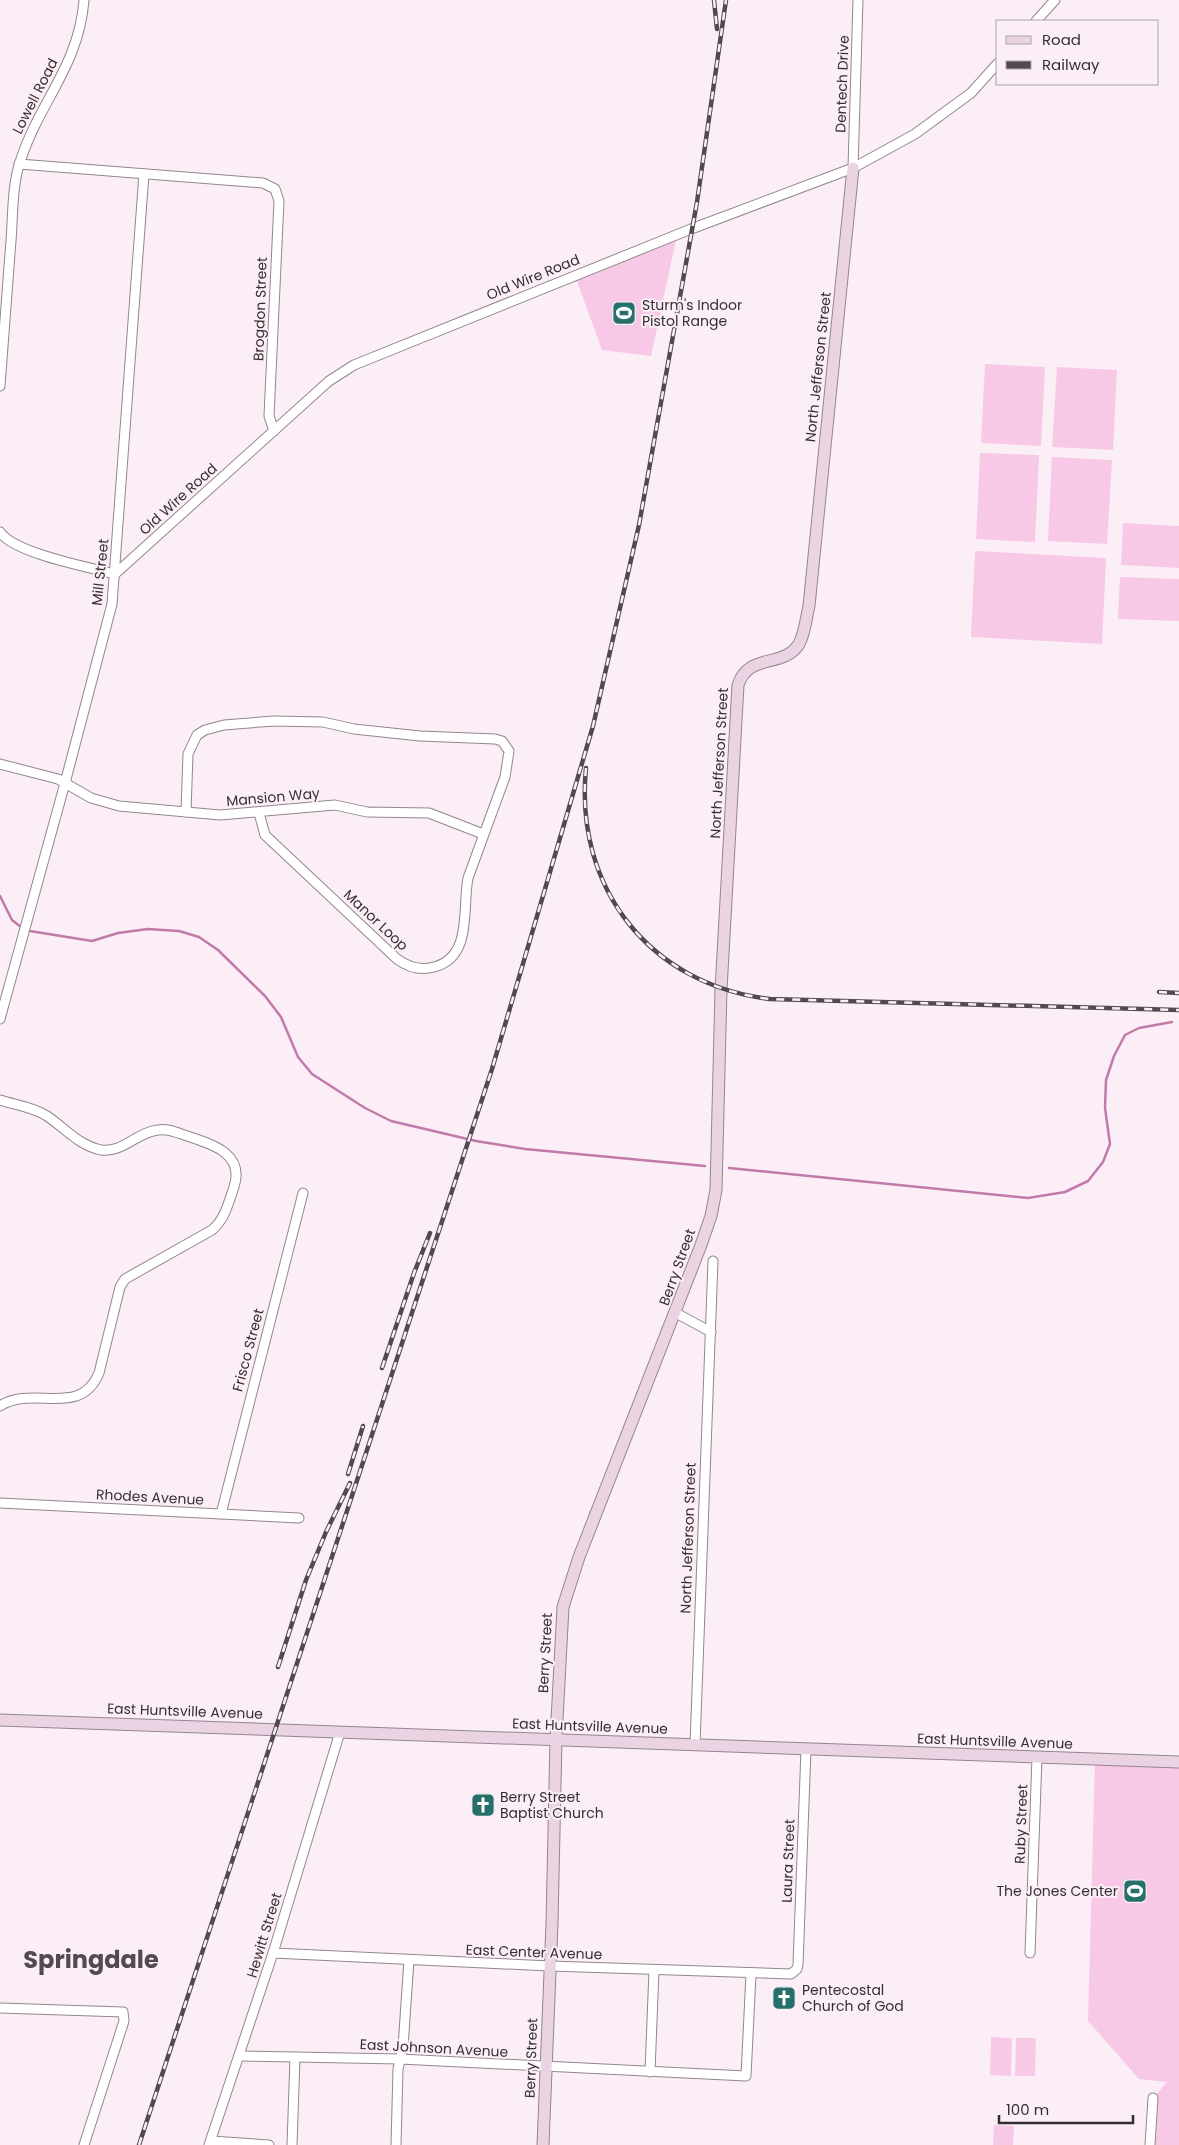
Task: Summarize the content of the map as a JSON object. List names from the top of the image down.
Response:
{
  "streets": {
    "street": [
      "Dentech Drive",
      "Lowell Road",
      "Old Wire Road",
      "Brogdon Street",
      "North Jefferson Street",
      "Mill Street",
      "Mansion Way",
      "Manor Loop",
      "Berry Street",
      "Frisco Street",
      "Rhodes Avenue",
      "East Huntsville Avenue",
      "Ruby Street",
      "Laura Street",
      "Hewitt Street",
      "East Center Avenue",
      "East Johnson Avenue"
    ]
  },
  "crossings": [
    ["Dentech Drive", "Old Wire Road"],
    ["Dentech Drive", "North Jefferson Street"],
    ["Old Wire Road", "Brogdon Street"],
    ["Old Wire Road", "North Jefferson Street"],
    ["Old Wire Road", "Mill Street"],
    ["Brogdon Street", "Mill Street"],
    ["North Jefferson Street", "Berry Street"],
    ["North Jefferson Street", "East Huntsville Avenue"],
    ["Mill Street", "Mansion Way"],
    ["Mansion Way", "Manor Loop"],
    ["Berry Street", "East Huntsville Avenue"],
    ["Berry Street", "East Center Avenue"],
    ["Berry Street", "East Johnson Avenue"],
    ["Frisco Street", "Rhodes Avenue"],
    ["East Huntsville Avenue", "Ruby Street"],
    ["East Huntsville Avenue", "Laura Street"],
    ["East Huntsville Avenue", "Hewitt Street"],
    ["Laura Street", "East Center Avenue"],
    ["Hewitt Street", "East Center Avenue"],
    ["Hewitt Street", "East Johnson Avenue"],
    ["East Center Avenue", "East Johnson Avenue"]
  ],
  "districts": ["Springdale"],
  "places": {
    "sports": ["Sturm's Indoor Pistol Range", "The Jones Center"],
    "church": ["Berry Street Baptist Church", "Pentecostal Church of God"]
  },
  "legend": ["Road", "Railway"],
  "scale_bar": "100 m"
}
